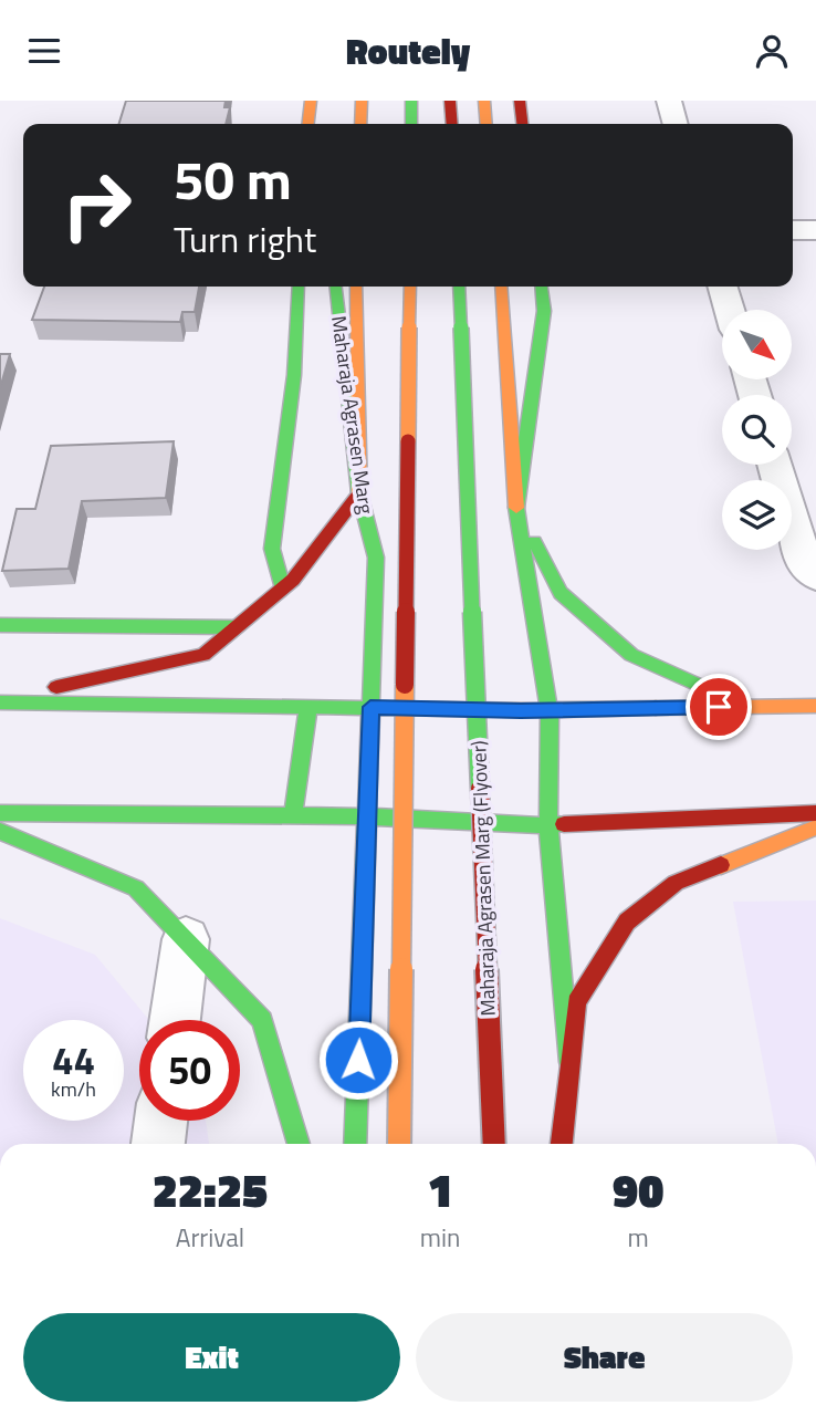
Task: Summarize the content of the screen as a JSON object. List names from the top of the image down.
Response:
{
  "streets": {
    "main road": ["Maharaja Agrasen Marg", "Maharaja Agrasen Marg (Flyover)"]
  },
  "north": "bottom right",
  "page": {
    "header": "Routely",
    "turn": ["50 m", "Turn right"],
    "speed": "44 km/h",
    "limit": "50",
    "eta": [
      "22:25",
      "Arrival",
      "1",
      "min",
      "90",
      "m"
    ],
    "buttons": ["Exit", "Share"]
  }
}
